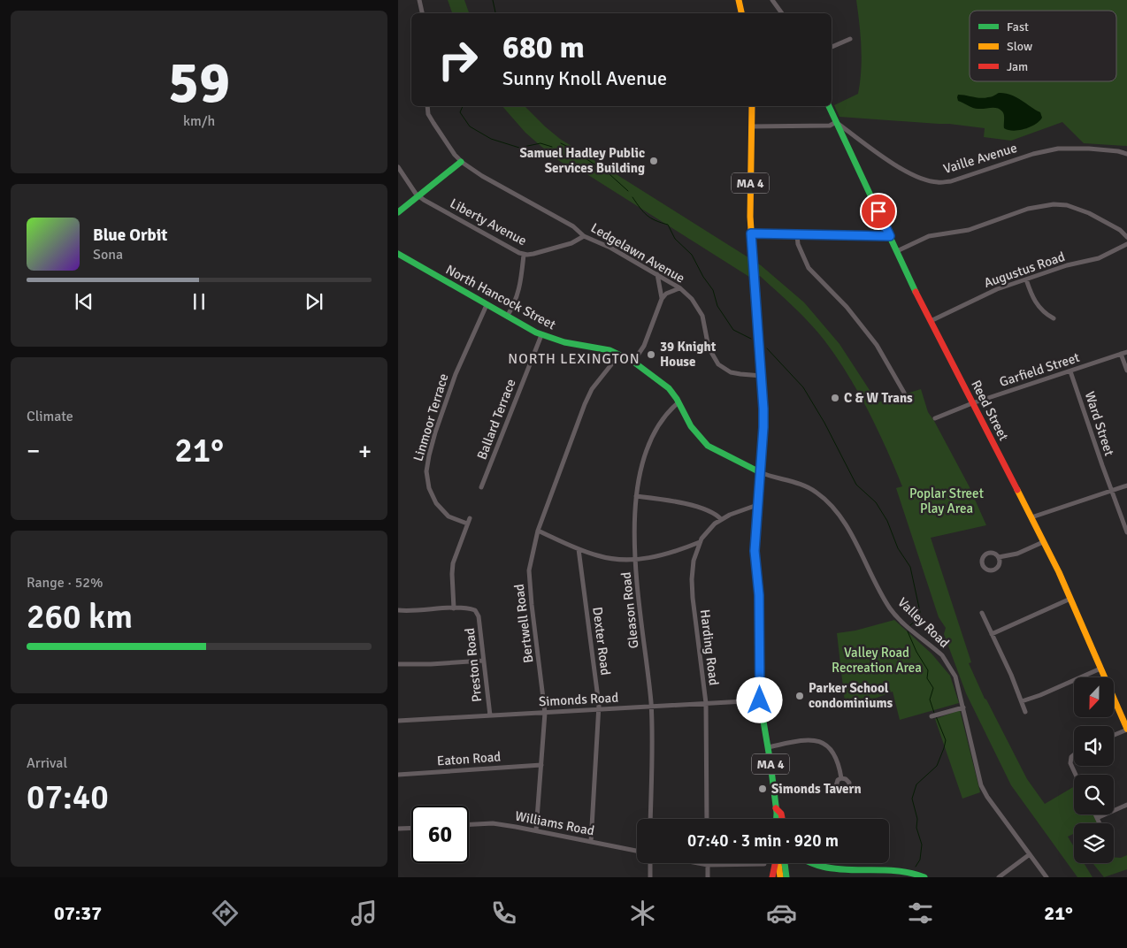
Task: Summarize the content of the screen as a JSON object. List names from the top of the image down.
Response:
{
  "streets": {
    "main road": ["MA 4", "North Hancock Street", "Reed Street"],
    "street": [
      "Vaille Avenue",
      "Liberty Avenue",
      "Ledgelawn Avenue",
      "Augustus Road",
      "Garfield Street",
      "Linmoor Terrace",
      "Ballard Terrace",
      "Ward Street",
      "Gleason Road",
      "Valley Road",
      "Bertwell Road",
      "Dexter Road",
      "Harding Road",
      "Preston Road",
      "Simonds Road",
      "Eaton Road",
      "Williams Road"
    ]
  },
  "crossings": [
    ["Vaille Avenue", "Reed Street"],
    ["MA 4", "Ledgelawn Avenue"],
    ["MA 4", "North Hancock Street"],
    ["MA 4", "Valley Road"],
    ["MA 4", "Harding Road"],
    ["MA 4", "Simonds Road"],
    ["Liberty Avenue", "Ledgelawn Avenue"],
    ["Augustus Road", "Reed Street"],
    ["North Hancock Street", "Linmoor Terrace"],
    ["North Hancock Street", "Ballard Terrace"],
    ["North Hancock Street", "Gleason Road"],
    ["North Hancock Street", "Valley Road"],
    ["North Hancock Street", "Bertwell Road"],
    ["Garfield Street", "Reed Street"],
    ["Garfield Street", "Ward Street"],
    ["Gleason Road", "Simonds Road"],
    ["Bertwell Road", "Simonds Road"],
    ["Bertwell Road", "Eaton Road"],
    ["Bertwell Road", "Williams Road"],
    ["Dexter Road", "Simonds Road"],
    ["Dexter Road", "Williams Road"],
    ["Harding Road", "Simonds Road"],
    ["Preston Road", "Simonds Road"]
  ],
  "districts": ["NORTH LEXINGTON"],
  "parks": ["Poplar Street Play Area", "Valley Road Recreation Area"],
  "places": [
    "Samuel Hadley Public Services Building",
    "39 Knight House",
    "C & W Trans",
    "Parker School condominiums",
    "Simonds Tavern"
  ],
  "legend": ["Fast", "Slow", "Jam"],
  "north": "bottom",
  "page": {
    "tile": [
      ["59", "km/h"],
      "Climate",
      ["Range · 52%", "260 km"],
      ["Arrival", "07:40"]
    ],
    "turn": ["680 m", "Sunny Knoll Avenue"],
    "song": ["Blue Orbit", "Sona"],
    "heat": ["−", "21°", "+"],
    "limit": "60",
    "trip": "07:40 · 3 min · 920 m",
    "tabs": ["07:37", "21°"]
  }
}
